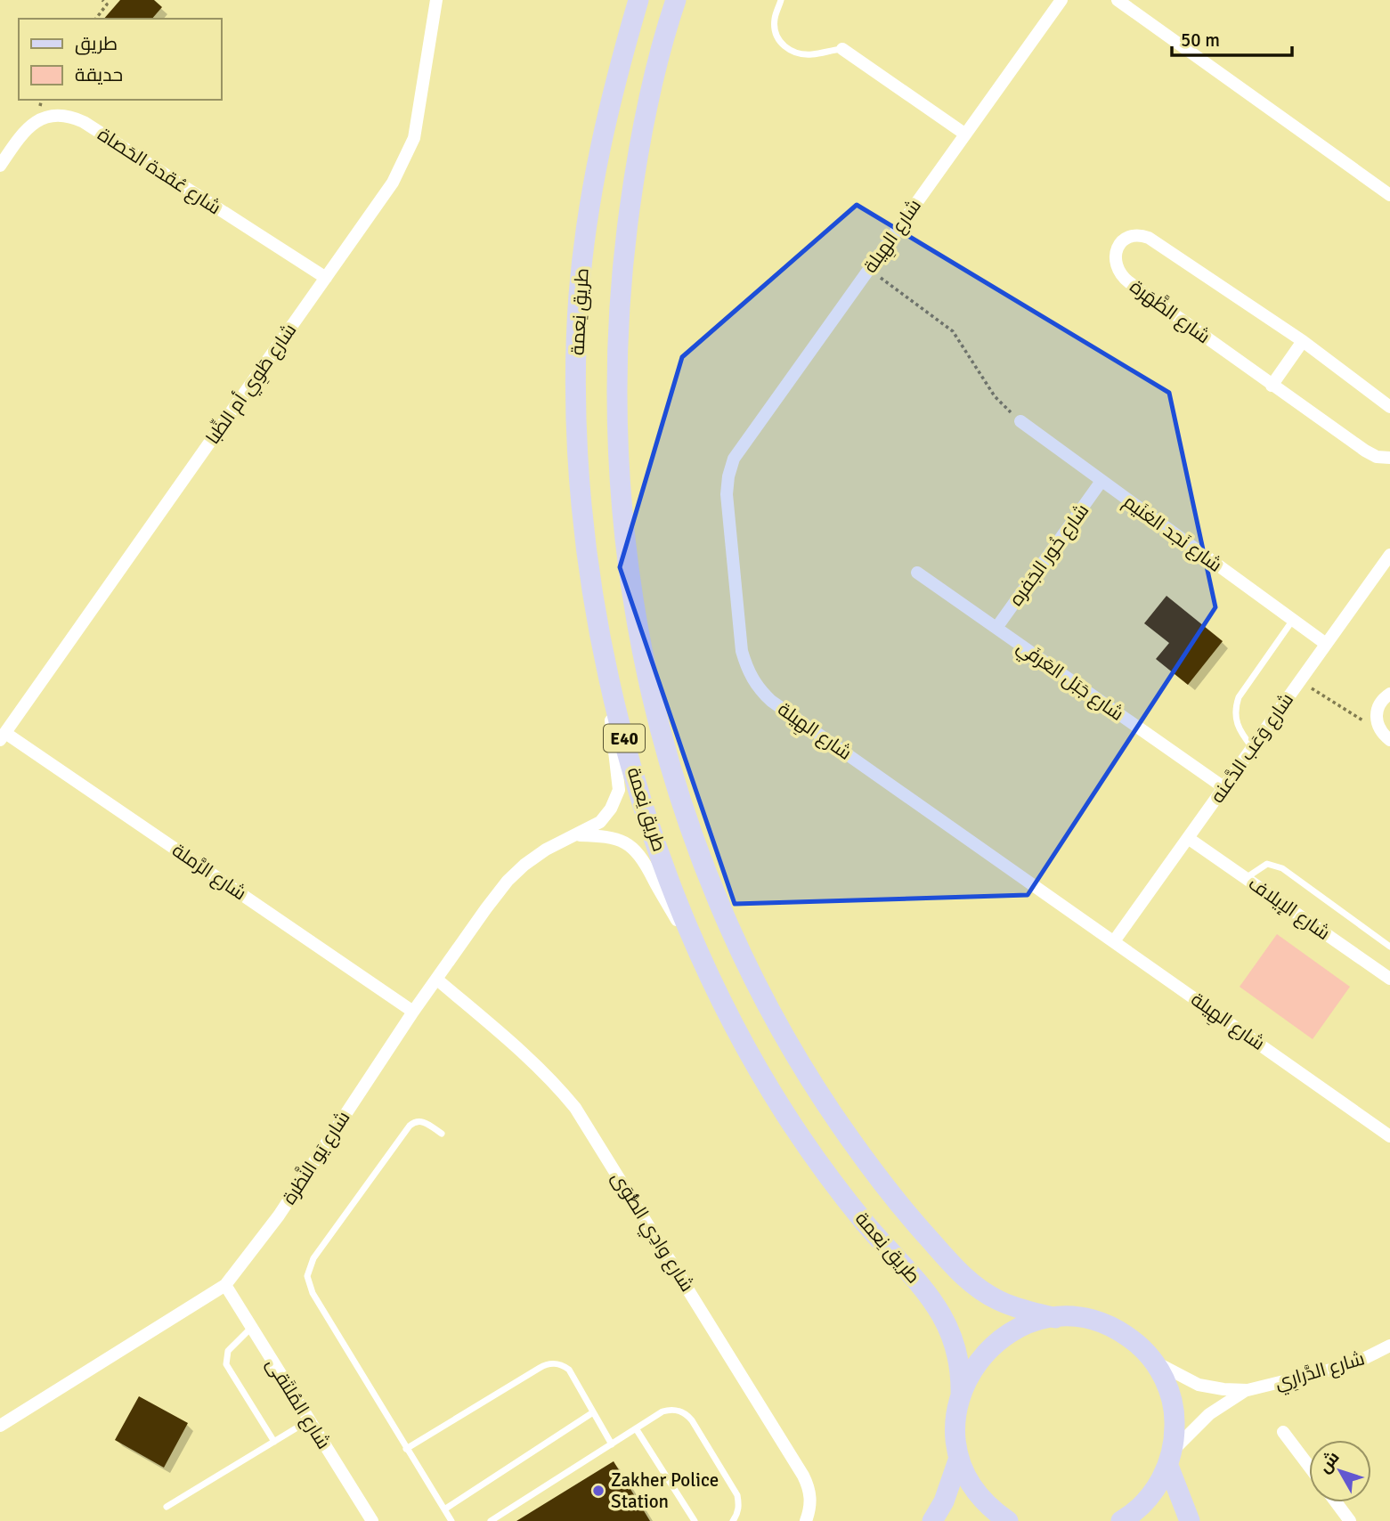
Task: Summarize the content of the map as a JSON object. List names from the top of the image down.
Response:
{
  "streets": {
    "main road": ["طريق نِعمة", "E40"],
    "street": [
      "شارع عُقدة الحَصاة",
      "شارع الهِيلة",
      "شارع الظَّهَرة",
      "شارع طَوِي أم الظِّبا",
      "شارع نَجد الغنَيم",
      "شارع خُور الجَفره",
      "شارع جَبَل العَرفَي",
      "شارع وَعَب الدَّعنه",
      "شارع الرَّملة",
      "شارع الإيلاف",
      "شارع يَو النَّظرة",
      "شارع وادِي الطُّوَى",
      "شارع الدَّرارِي",
      "شارع المُلتَقى"
    ]
  },
  "crossings": [
    ["شارع عُقدة الحَصاة", "شارع طَوِي أم الظِّبا"],
    ["شارع الهِيلة", "شارع وَعَب الدَّعنه"],
    ["طريق نِعمة", "شارع يَو النَّظرة"],
    ["شارع طَوِي أم الظِّبا", "شارع الرَّملة"],
    ["شارع نَجد الغنَيم", "شارع خُور الجَفره"],
    ["شارع نَجد الغنَيم", "شارع وَعَب الدَّعنه"],
    ["شارع خُور الجَفره", "شارع جَبَل العَرفَي"],
    ["شارع جَبَل العَرفَي", "شارع وَعَب الدَّعنه"],
    ["شارع وَعَب الدَّعنه", "شارع الإيلاف"],
    ["شارع الرَّملة", "شارع يَو النَّظرة"],
    ["شارع يَو النَّظرة", "شارع وادِي الطُّوَى"],
    ["شارع يَو النَّظرة", "شارع المُلتَقى"]
  ],
  "places": ["Zakher Police Station"],
  "legend": ["طريق", "حديقة"],
  "scale_bar": "50 m",
  "north": "top left"
}
